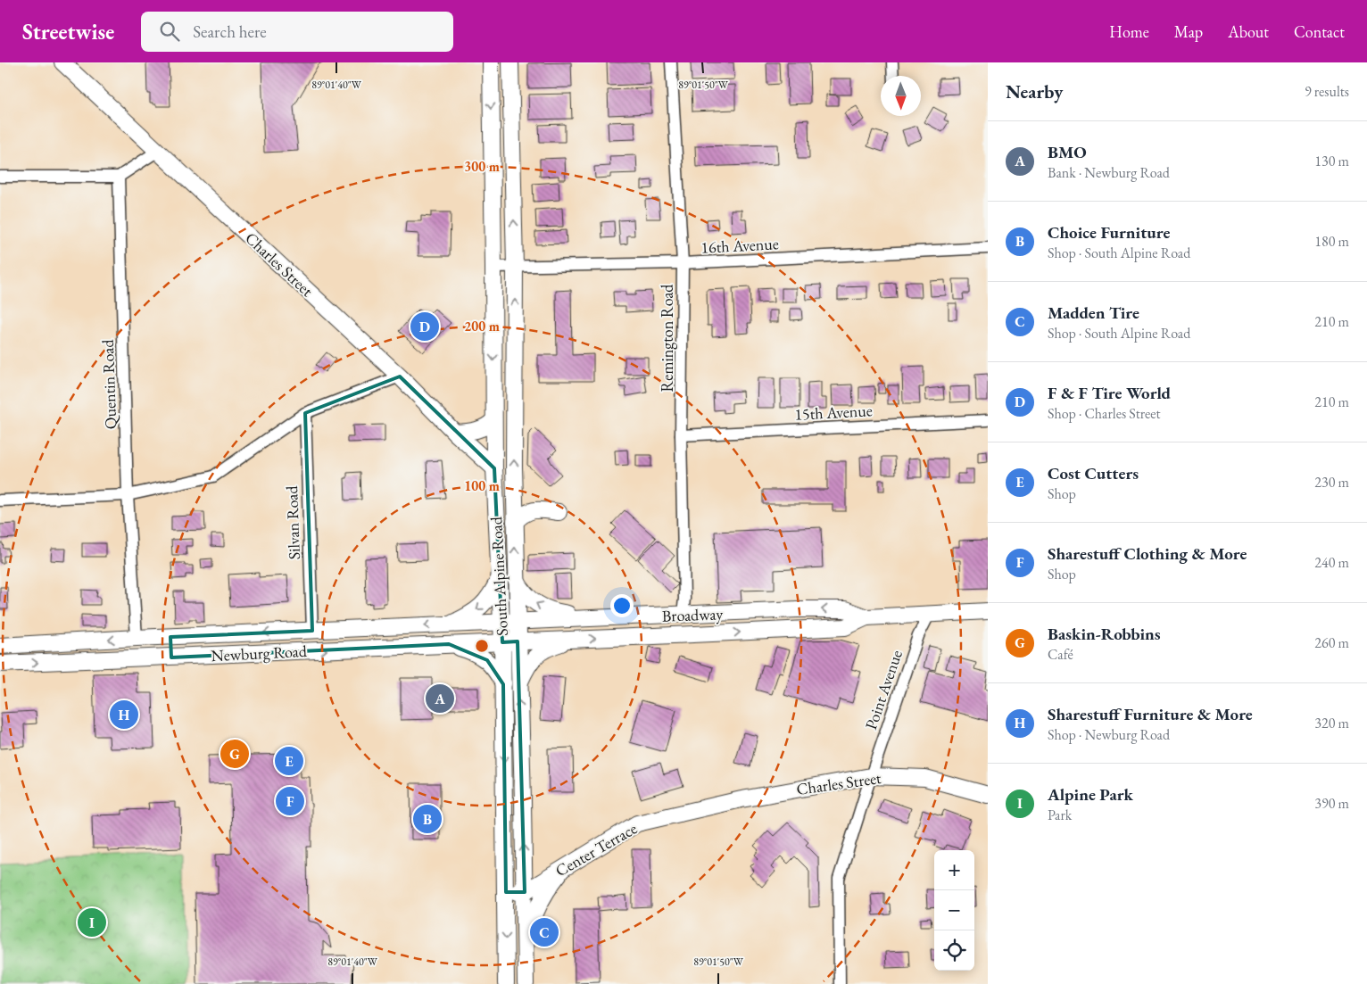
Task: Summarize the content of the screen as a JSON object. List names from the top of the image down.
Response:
{
  "streets": {
    "main road": [
      "Charles Street",
      "South Alpine Road",
      "Broadway",
      "Newburg Road",
      "Center Terrace"
    ],
    "street": [
      "16th Avenue",
      "Remington Road",
      "Quentin Road",
      "15th Avenue",
      "Silvan Road",
      "Point Avenue"
    ]
  },
  "crossings": [
    ["16th Avenue", "Remington Road"],
    ["16th Avenue", "South Alpine Road"],
    ["Charles Street", "South Alpine Road"],
    ["Charles Street", "Point Avenue"],
    ["Charles Street", "Center Terrace"],
    ["Remington Road", "15th Avenue"],
    ["Remington Road", "Broadway"],
    ["Quentin Road", "Newburg Road"],
    ["Silvan Road", "Newburg Road"],
    ["South Alpine Road", "Broadway"],
    ["South Alpine Road", "Newburg Road"],
    ["South Alpine Road", "Center Terrace"],
    ["Broadway", "Newburg Road"],
    ["Broadway", "Point Avenue"]
  ],
  "north": "bottom",
  "page": {
    "header": "Streetwise",
    "search": "Search here",
    "nav": [
      "Home",
      "Map",
      "About",
      "Contact"
    ],
    "heading": ["Nearby", "9 results"],
    "list": [
      {
        "mark": "A",
        "name": "BMO",
        "note": "Bank · Newburg Road",
        "value": "130 m"
      },
      {
        "mark": "B",
        "name": "Choice Furniture",
        "note": "Shop · South Alpine Road",
        "value": "180 m"
      },
      {
        "mark": "C",
        "name": "Madden Tire",
        "note": "Shop · South Alpine Road",
        "value": "210 m"
      },
      {
        "mark": "D",
        "name": "F & F Tire World",
        "note": "Shop · Charles Street",
        "value": "210 m"
      },
      {
        "mark": "E",
        "name": "Cost Cutters",
        "note": "Shop",
        "value": "230 m"
      },
      {
        "mark": "F",
        "name": "Sharestuff Clothing & More",
        "note": "Shop",
        "value": "240 m"
      },
      {
        "mark": "G",
        "name": "Baskin-Robbins",
        "note": "Café",
        "value": "260 m"
      },
      {
        "mark": "H",
        "name": "Sharestuff Furniture & More",
        "note": "Shop · Newburg Road",
        "value": "320 m"
      },
      {
        "mark": "I",
        "name": "Alpine Park",
        "note": "Park",
        "value": "390 m"
      }
    ],
    "pins": [
      "D",
      "A",
      "H",
      "G",
      "E",
      "F",
      "B",
      "I",
      "C"
    ],
    "map_buttons": ["+", "−"]
  },
  "coordinates": ["89°01'40\"W", "89°01'50\"W"],
  "rings": ["300 m", "200 m", "100 m"]
}
